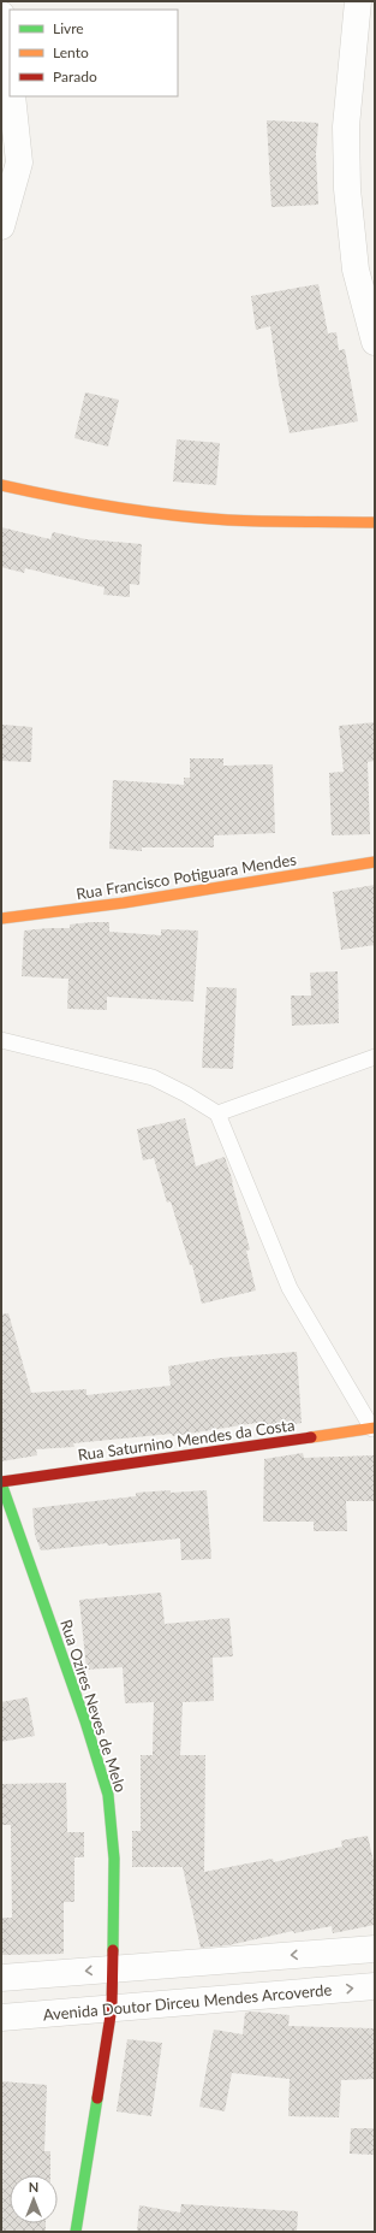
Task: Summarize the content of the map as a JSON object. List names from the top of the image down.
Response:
{
  "streets": {
    "street": [
      "Rua Francisco Potiguara Mendes",
      "Rua Saturnino Mendes da Costa",
      "Rua Ozires Neves de Melo",
      "Avenida Doutor Dirceu Mendes Arcoverde"
    ]
  },
  "crossings": [
    ["Rua Saturnino Mendes da Costa", "Rua Ozires Neves de Melo"],
    ["Rua Ozires Neves de Melo", "Avenida Doutor Dirceu Mendes Arcoverde"]
  ],
  "legend": ["Livre", "Lento", "Parado"],
  "north": "top"
}
